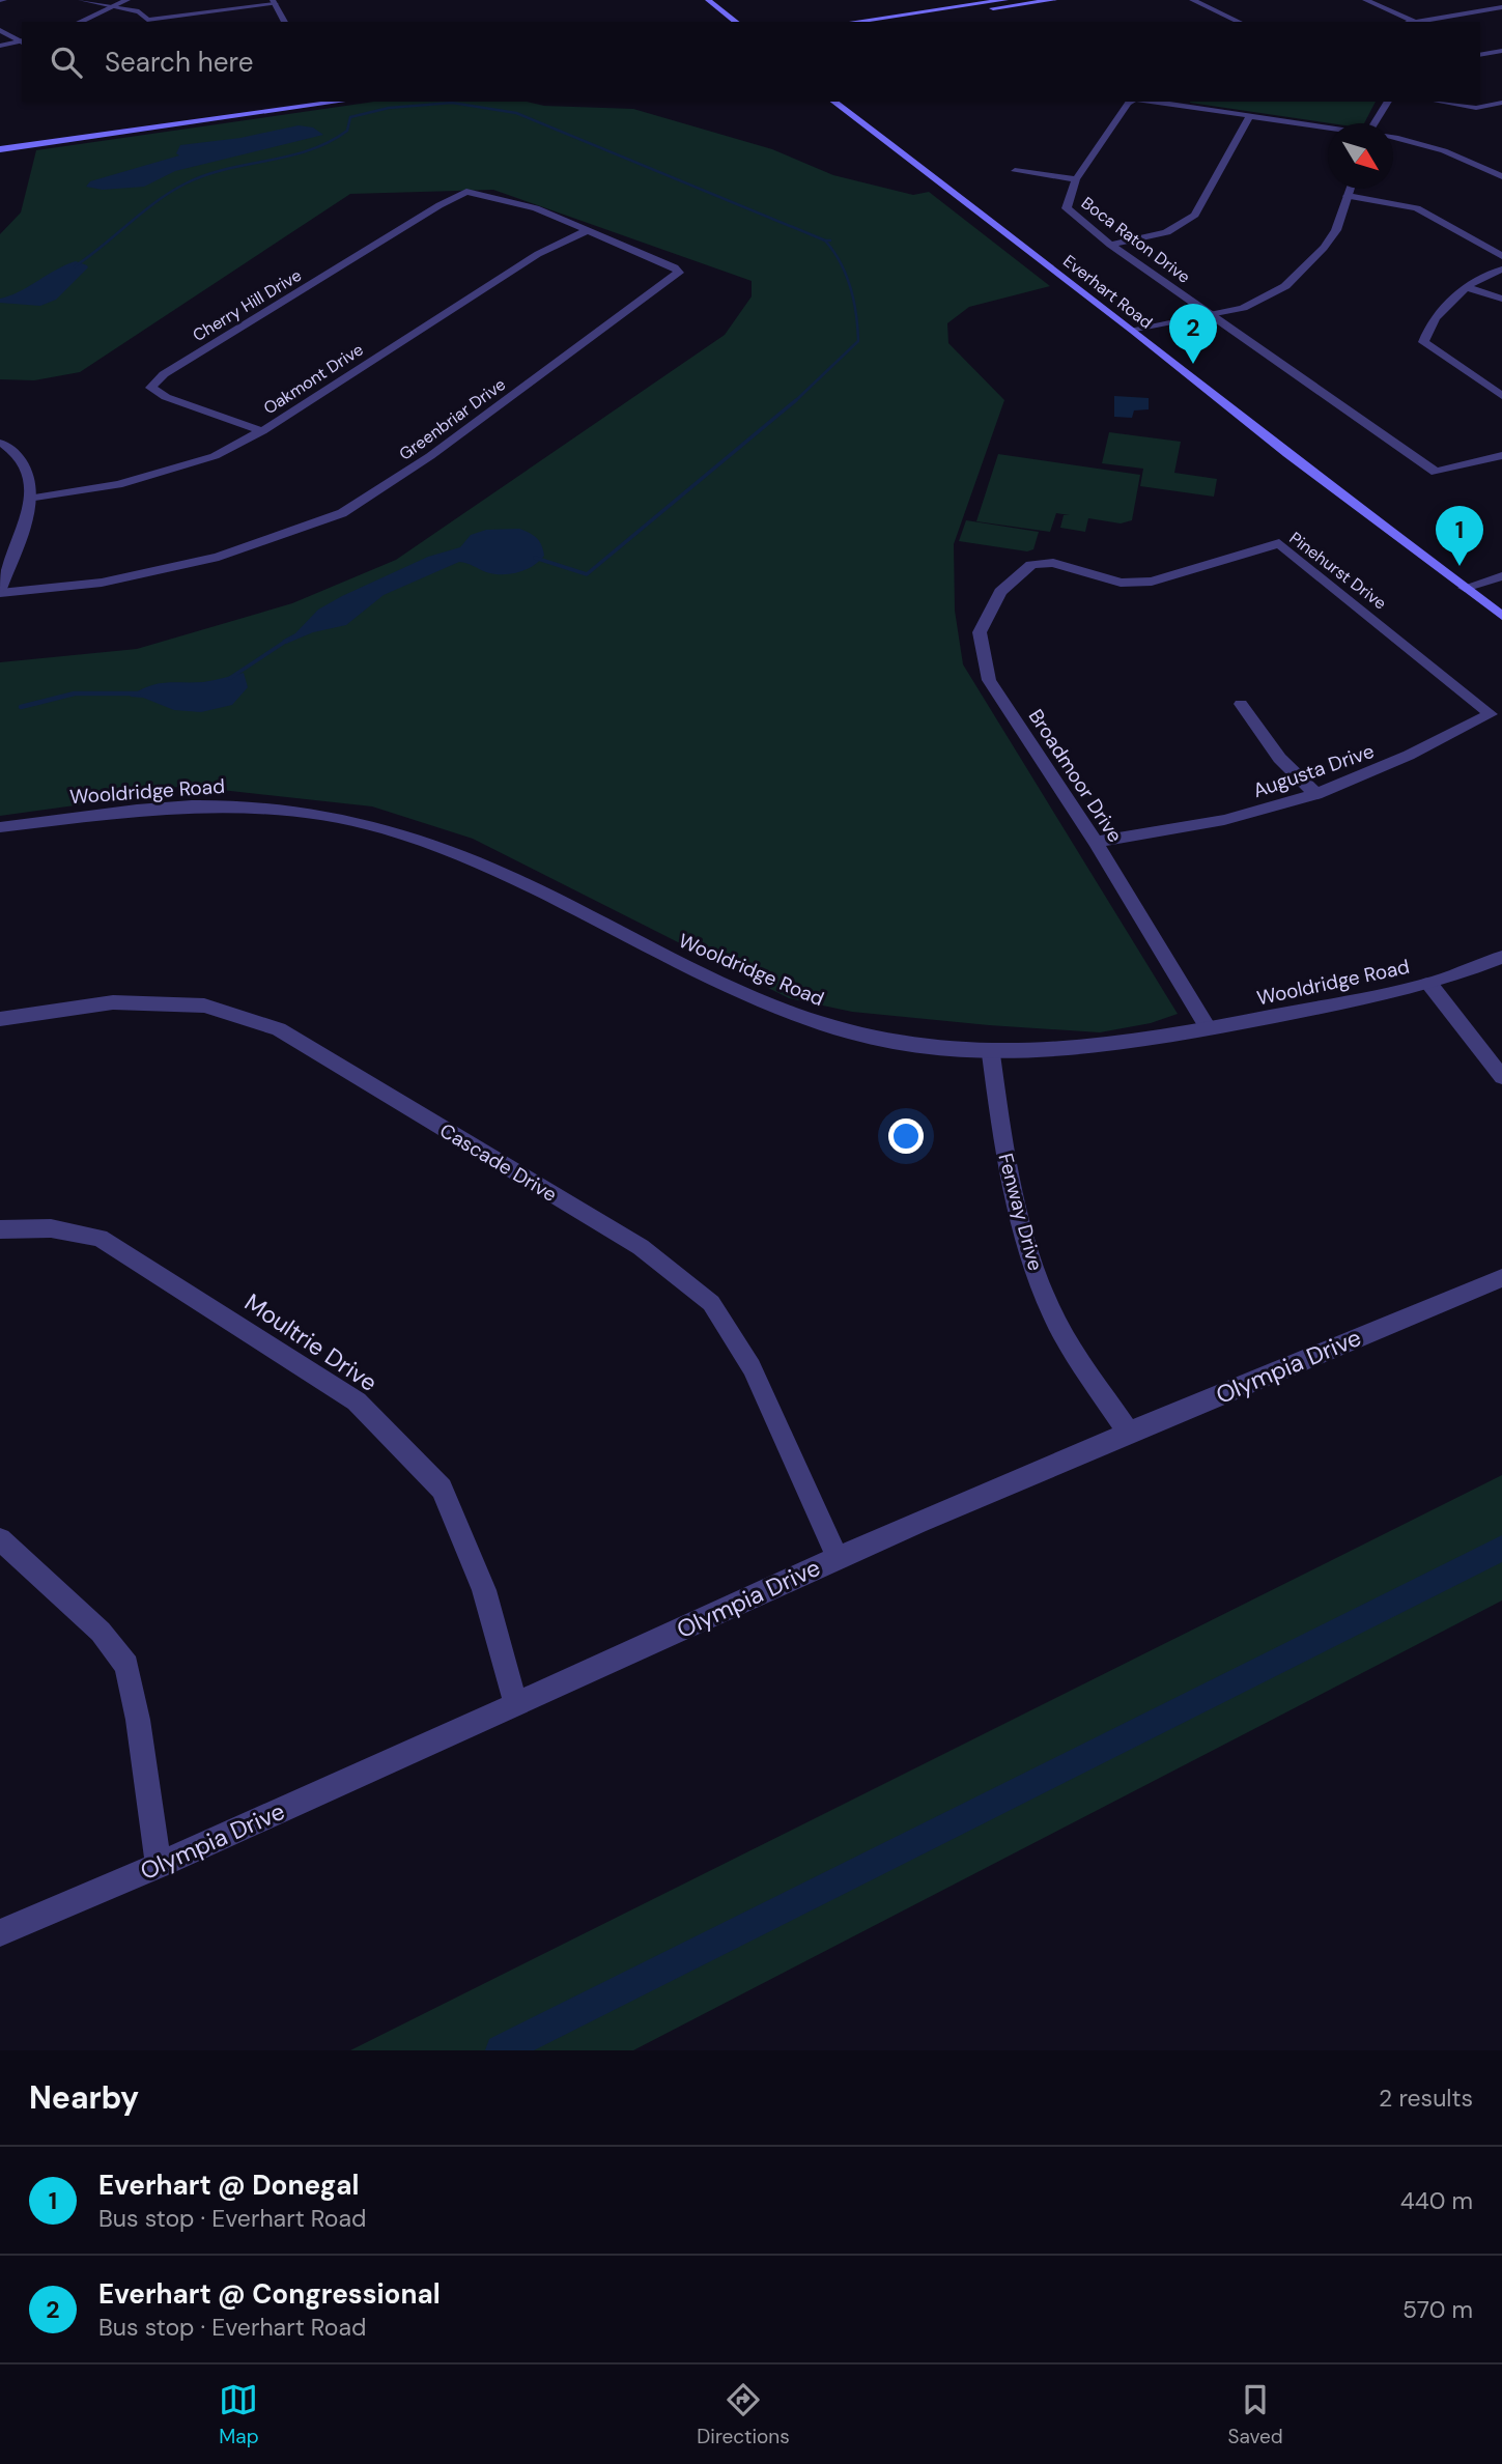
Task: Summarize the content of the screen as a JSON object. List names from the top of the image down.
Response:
{
  "streets": {
    "main road": ["Everhart Road"],
    "street": [
      "Boca Raton Drive",
      "Cherry Hill Drive",
      "Oakmont Drive",
      "Greenbriar Drive",
      "Pinehurst Drive",
      "Augusta Drive",
      "Broadmoor Drive",
      "Wooldridge Road",
      "Cascade Drive",
      "Fenway Drive",
      "Moultrie Drive",
      "Olympia Drive"
    ]
  },
  "crossings": [
    ["Cherry Hill Drive", "Oakmont Drive"],
    ["Cherry Hill Drive", "Greenbriar Drive"],
    ["Oakmont Drive", "Greenbriar Drive"],
    ["Pinehurst Drive", "Augusta Drive"],
    ["Pinehurst Drive", "Broadmoor Drive"],
    ["Augusta Drive", "Broadmoor Drive"],
    ["Broadmoor Drive", "Wooldridge Road"],
    ["Wooldridge Road", "Fenway Drive"],
    ["Cascade Drive", "Olympia Drive"],
    ["Fenway Drive", "Olympia Drive"],
    ["Moultrie Drive", "Olympia Drive"]
  ],
  "north": "bottom right",
  "page": {
    "search": "Search here",
    "pins": ["2", "1"],
    "heading": ["Nearby", "2 results"],
    "list": [
      {
        "mark": "1",
        "name": "Everhart @ Donegal",
        "note": "Bus stop · Everhart Road",
        "value": "440 m"
      },
      {
        "mark": "2",
        "name": "Everhart @ Congressional",
        "note": "Bus stop · Everhart Road",
        "value": "570 m"
      }
    ],
    "nav": ["Map", "Directions", "Saved"]
  }
}
